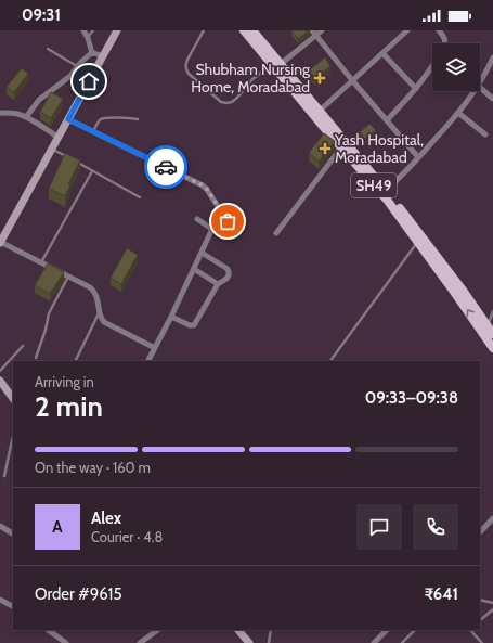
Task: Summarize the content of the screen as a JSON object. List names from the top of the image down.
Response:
{
  "streets": {
    "main road": ["SH49"]
  },
  "places": {
    "health": ["Shubham Nursing Home, Moradabad", "Yash Hospital, Moradabad"]
  },
  "page": {
    "status": "09:31",
    "heading": ["2 min", "Arriving in", "09:33–09:38"],
    "panel": [
      "Alex",
      "Courier · 4.8",
      "Order #9615",
      "₹641"
    ],
    "bar": "On the way · 160 m",
    "round": "A"
  }
}
